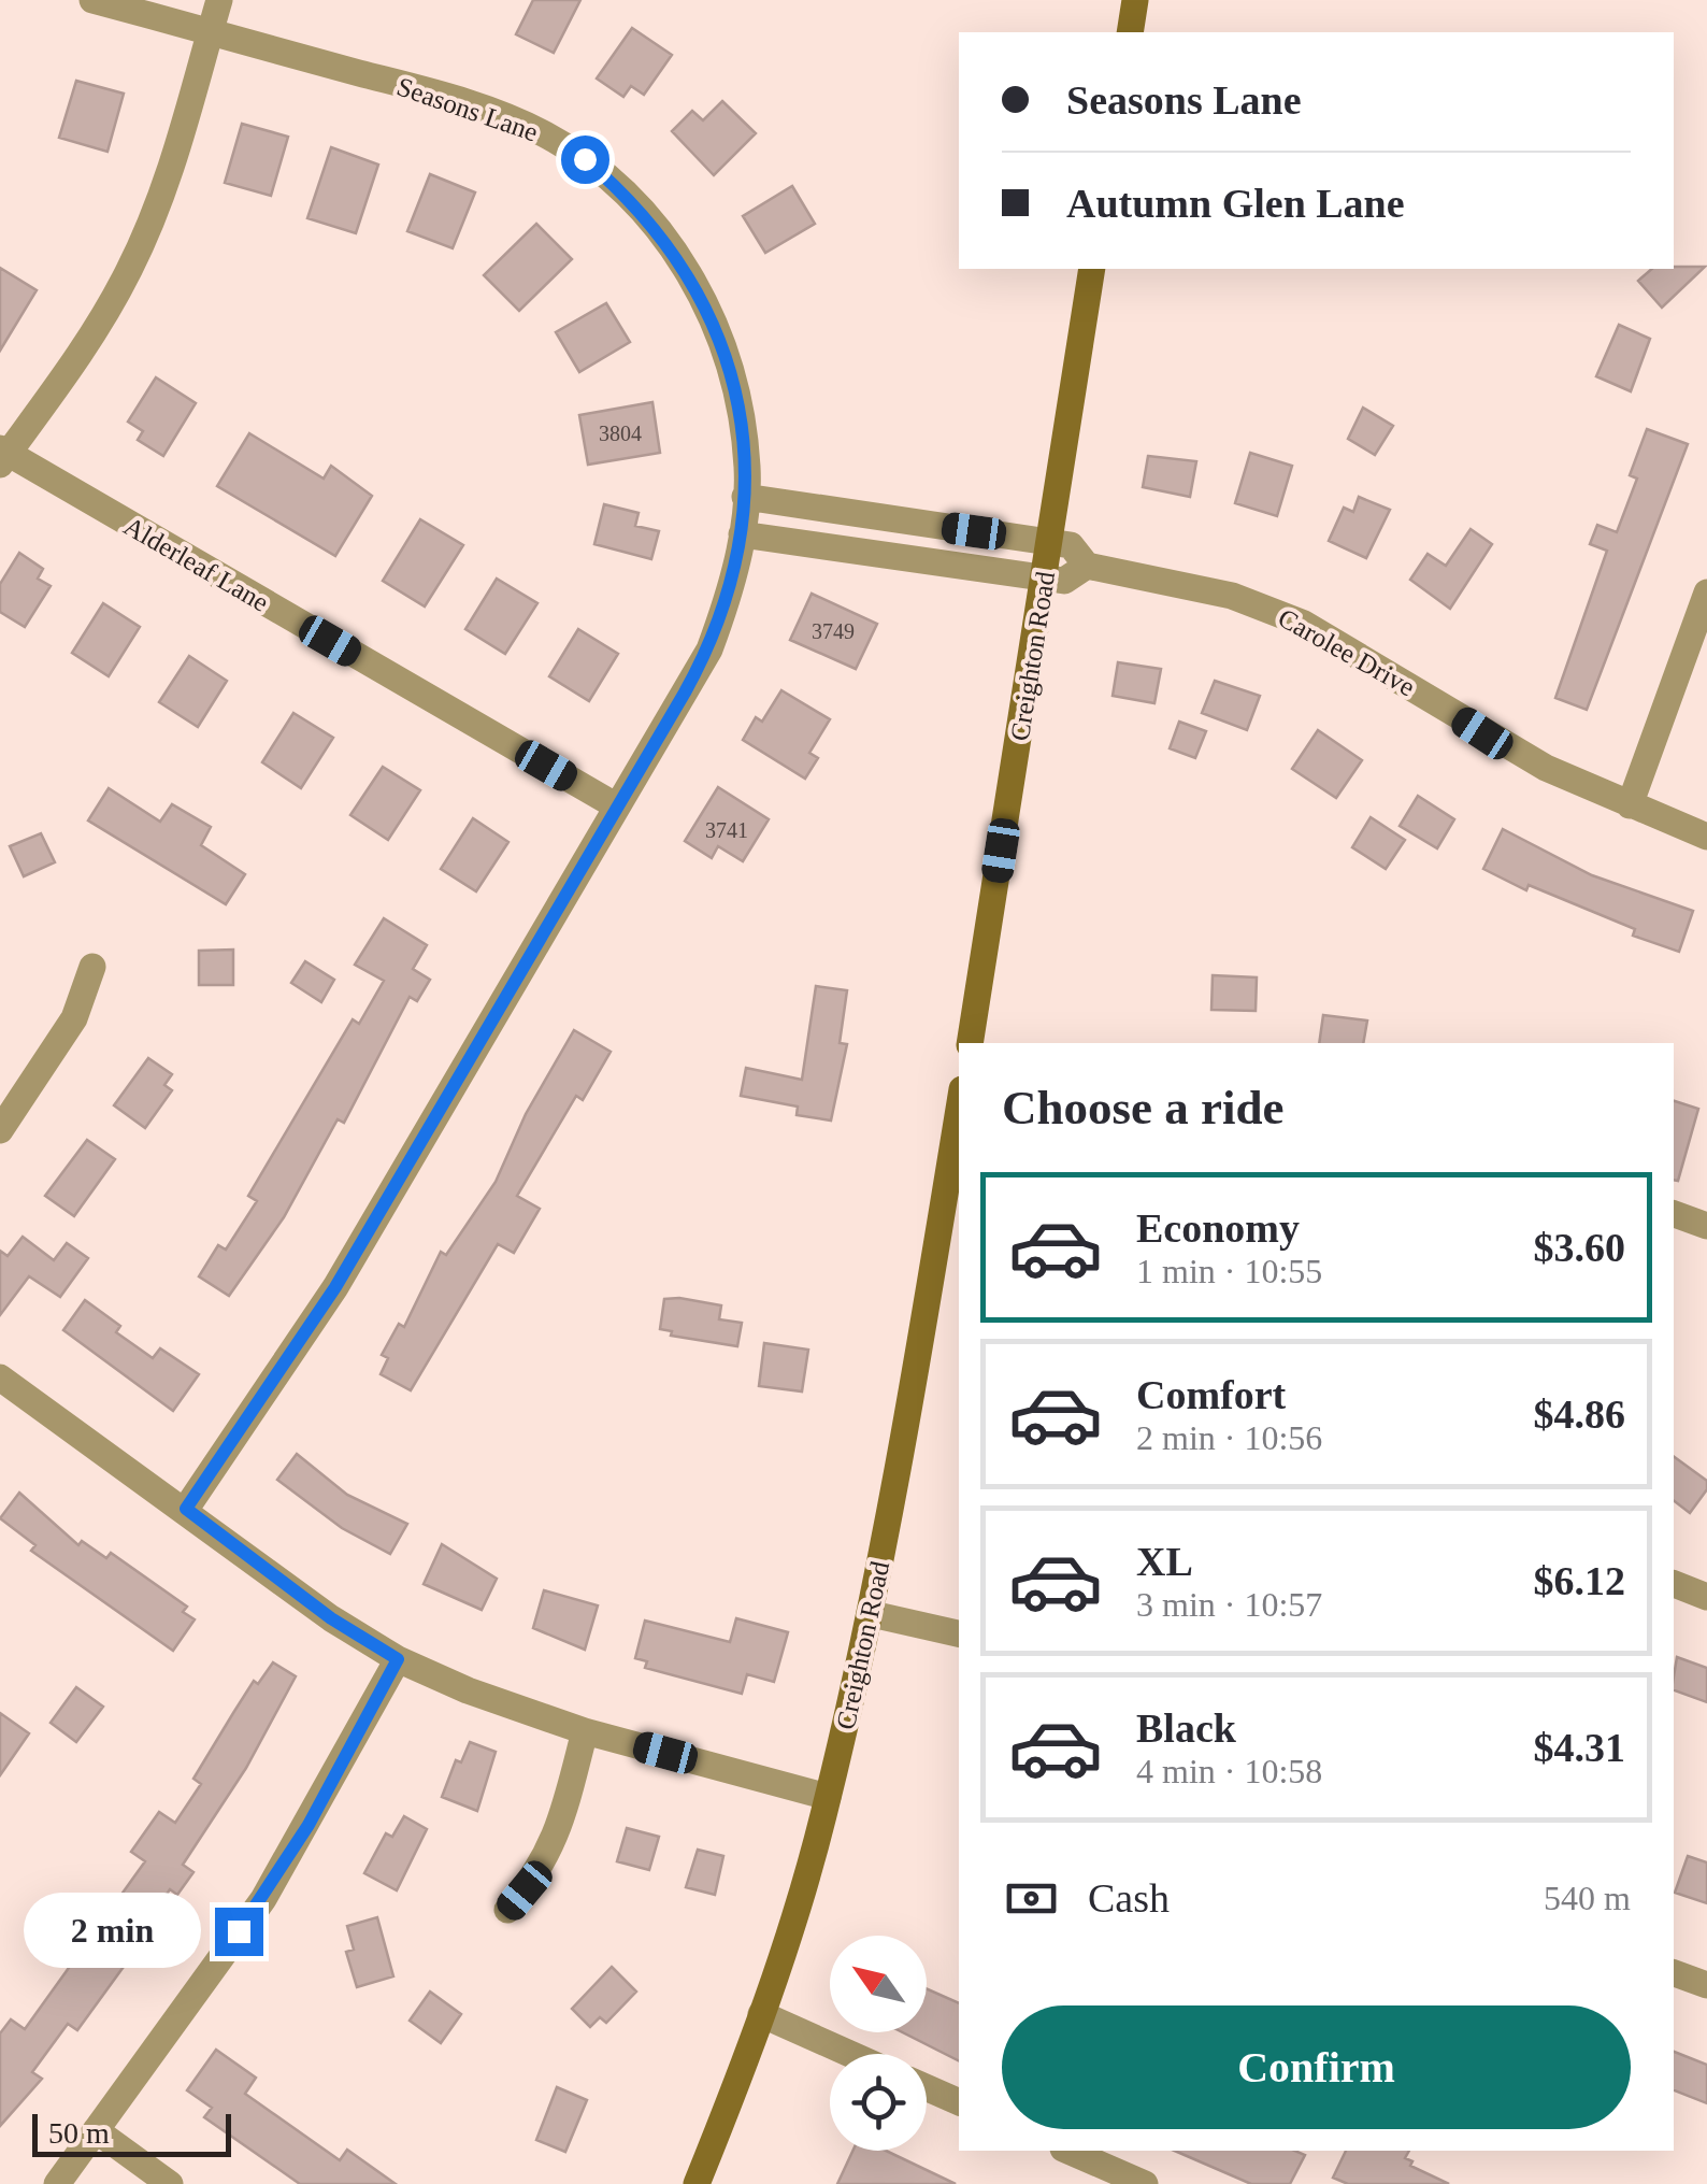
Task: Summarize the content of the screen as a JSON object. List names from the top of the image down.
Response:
{
  "streets": {
    "main road": ["Creighton Road"],
    "street": ["Seasons Lane", "Alderleaf Lane", "Carolee Drive"]
  },
  "crossings": [
    ["Seasons Lane", "Alderleaf Lane"],
    ["Carolee Drive", "Creighton Road"]
  ],
  "house_numbers": ["3804", "3749", "3741"],
  "scale_bar": "50 m",
  "north": "top left",
  "page": {
    "banner": ["Seasons Lane", "Autumn Glen Lane"],
    "heading": "Choose a ride",
    "list": [
      {
        "name": "Economy",
        "note": "1 min · 10:55",
        "value": "$3.60"
      },
      {
        "name": "Comfort",
        "note": "2 min · 10:56",
        "value": "$4.86"
      },
      {
        "name": "XL",
        "note": "3 min · 10:57",
        "value": "$6.12"
      },
      {
        "name": "Black",
        "note": "4 min · 10:58",
        "value": "$4.31"
      }
    ],
    "pay": ["Cash", "540 m"],
    "bubble": "2 min",
    "buttons": "Confirm",
    "scale": "50 m"
  }
}
